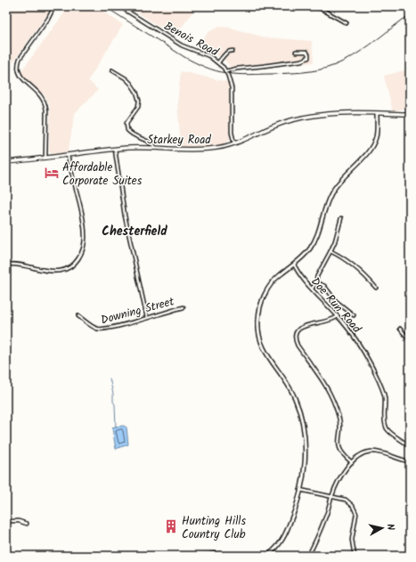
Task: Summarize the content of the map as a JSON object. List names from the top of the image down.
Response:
{
  "streets": {
    "main road": ["Starkey Road"],
    "street": ["Benois Road", "Doe Run Road", "Downing Street"]
  },
  "crossings": [
    ["Benois Road", "Starkey Road"]
  ],
  "districts": ["Chesterfield"],
  "places": {
    "hotel": ["Affordable Corporate Suites"],
    "building": ["Hunting Hills Country Club"]
  },
  "north": "right"
}
